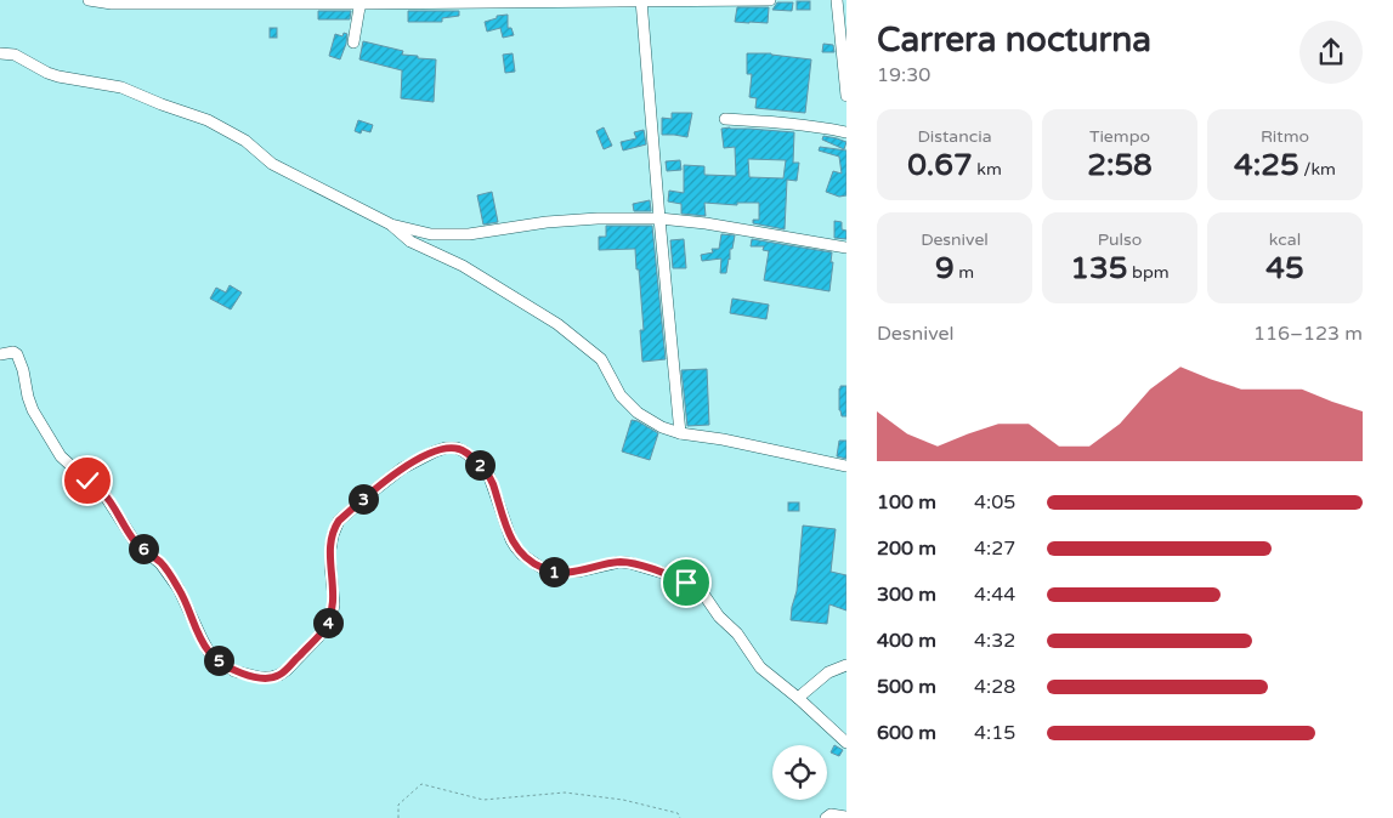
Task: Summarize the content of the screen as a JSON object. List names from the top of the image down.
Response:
{
  "page": {
    "heading": ["Carrera nocturna", "19:30"],
    "stats": [
      ["Distancia", "0.67 km"],
      ["Tiempo", "2:58"],
      ["Ritmo", "4:25 /km"],
      ["Desnivel", "9 m"],
      ["Pulso", "135 bpm"],
      ["kcal", "45"]
    ],
    "chart": ["Desnivel", "116–123 m"],
    "pins": [
      "2",
      "3",
      "6",
      "1",
      "4",
      "5"
    ],
    "list": [
      {
        "name": "100 m",
        "note": "4:05"
      },
      {
        "name": "200 m",
        "note": "4:27"
      },
      {
        "name": "300 m",
        "note": "4:44"
      },
      {
        "name": "400 m",
        "note": "4:32"
      },
      {
        "name": "500 m",
        "note": "4:28"
      },
      {
        "name": "600 m",
        "note": "4:15"
      }
    ]
  }
}
